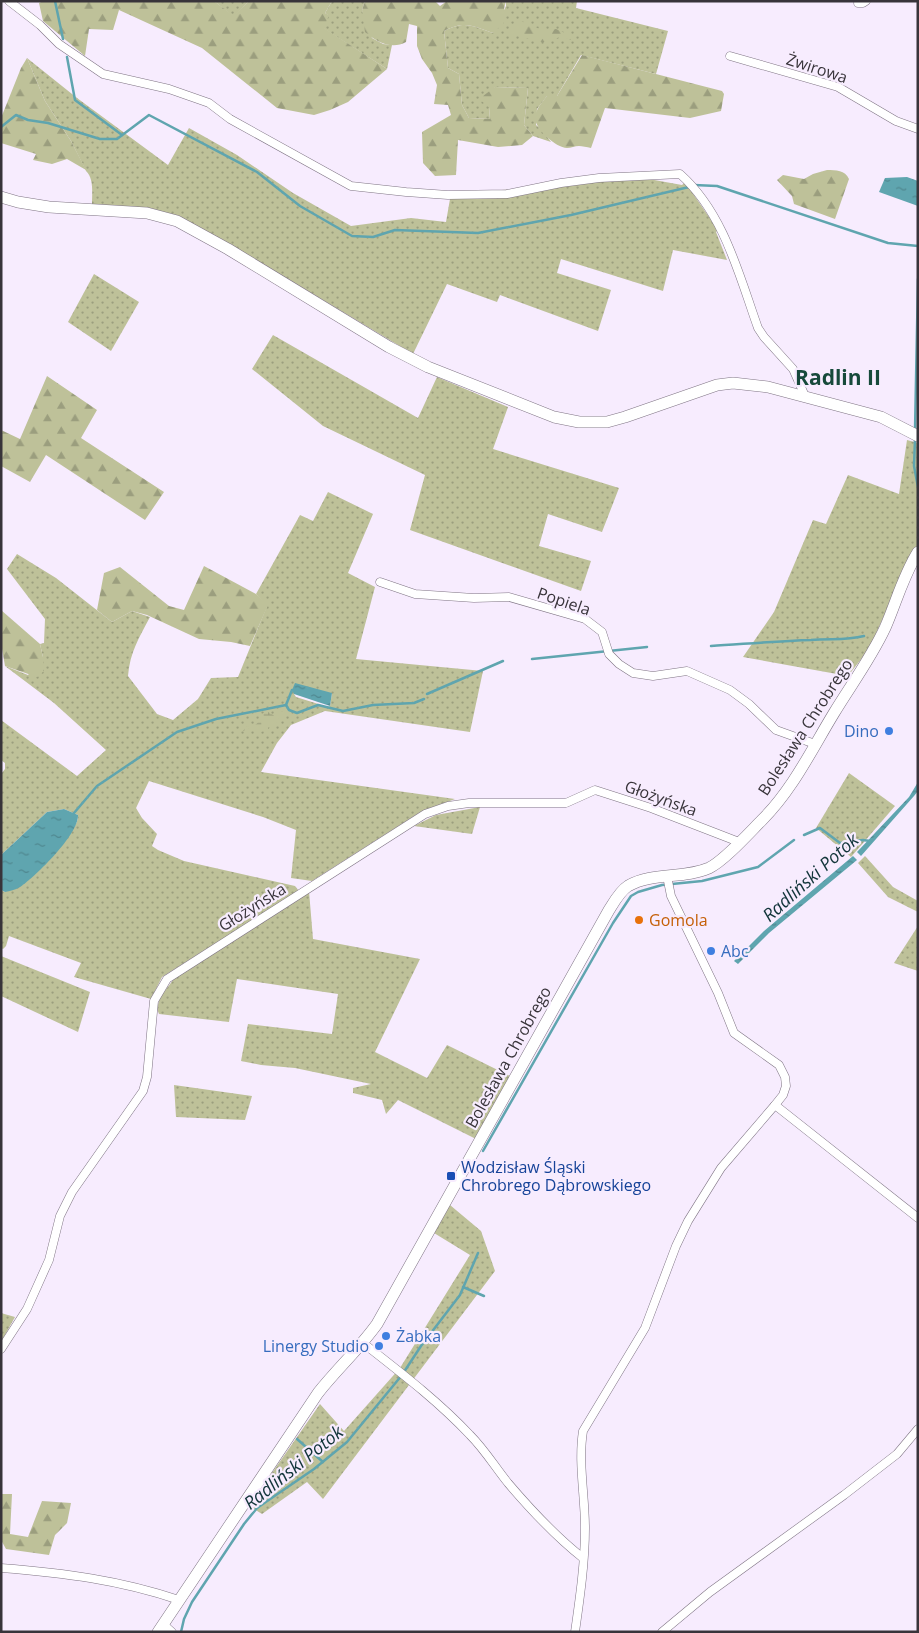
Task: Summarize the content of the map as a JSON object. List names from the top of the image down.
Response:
{
  "streets": {
    "street": [
      "Żwirowa",
      "Popiela",
      "Bolesława Chrobrego",
      "Głożyńska"
    ]
  },
  "crossings": [
    ["Popiela", "Bolesława Chrobrego"],
    ["Bolesława Chrobrego", "Głożyńska"]
  ],
  "districts": ["Radlin II"],
  "water": ["Radliński Potok"],
  "places": {
    "other": [
      "Dino",
      "Gomola",
      "Abc",
      "Żabka",
      "Linergy Studio"
    ],
    "transit": ["Wodzisław Śląski Chrobrego Dąbrowskiego"]
  }
}
